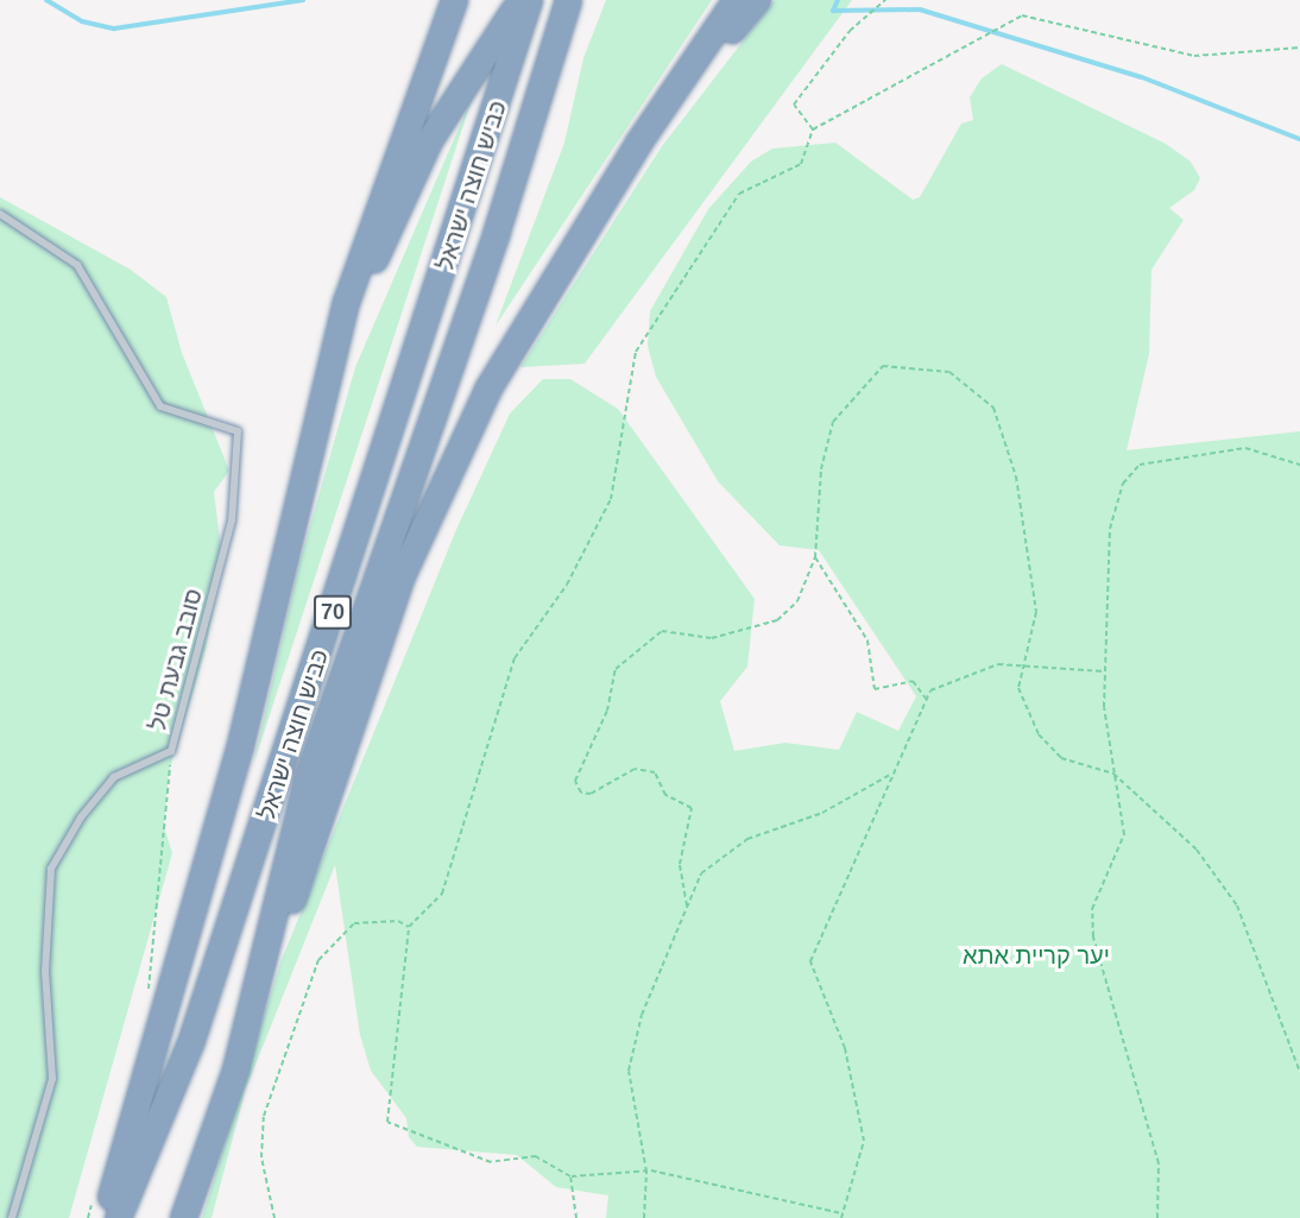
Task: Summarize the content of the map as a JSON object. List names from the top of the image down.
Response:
{
  "streets": {
    "highway": ["כביש חוצה ישראל", "70"],
    "lane": ["סובב גבעת טל"]
  },
  "parks": ["יער קריית אתא"]
}
